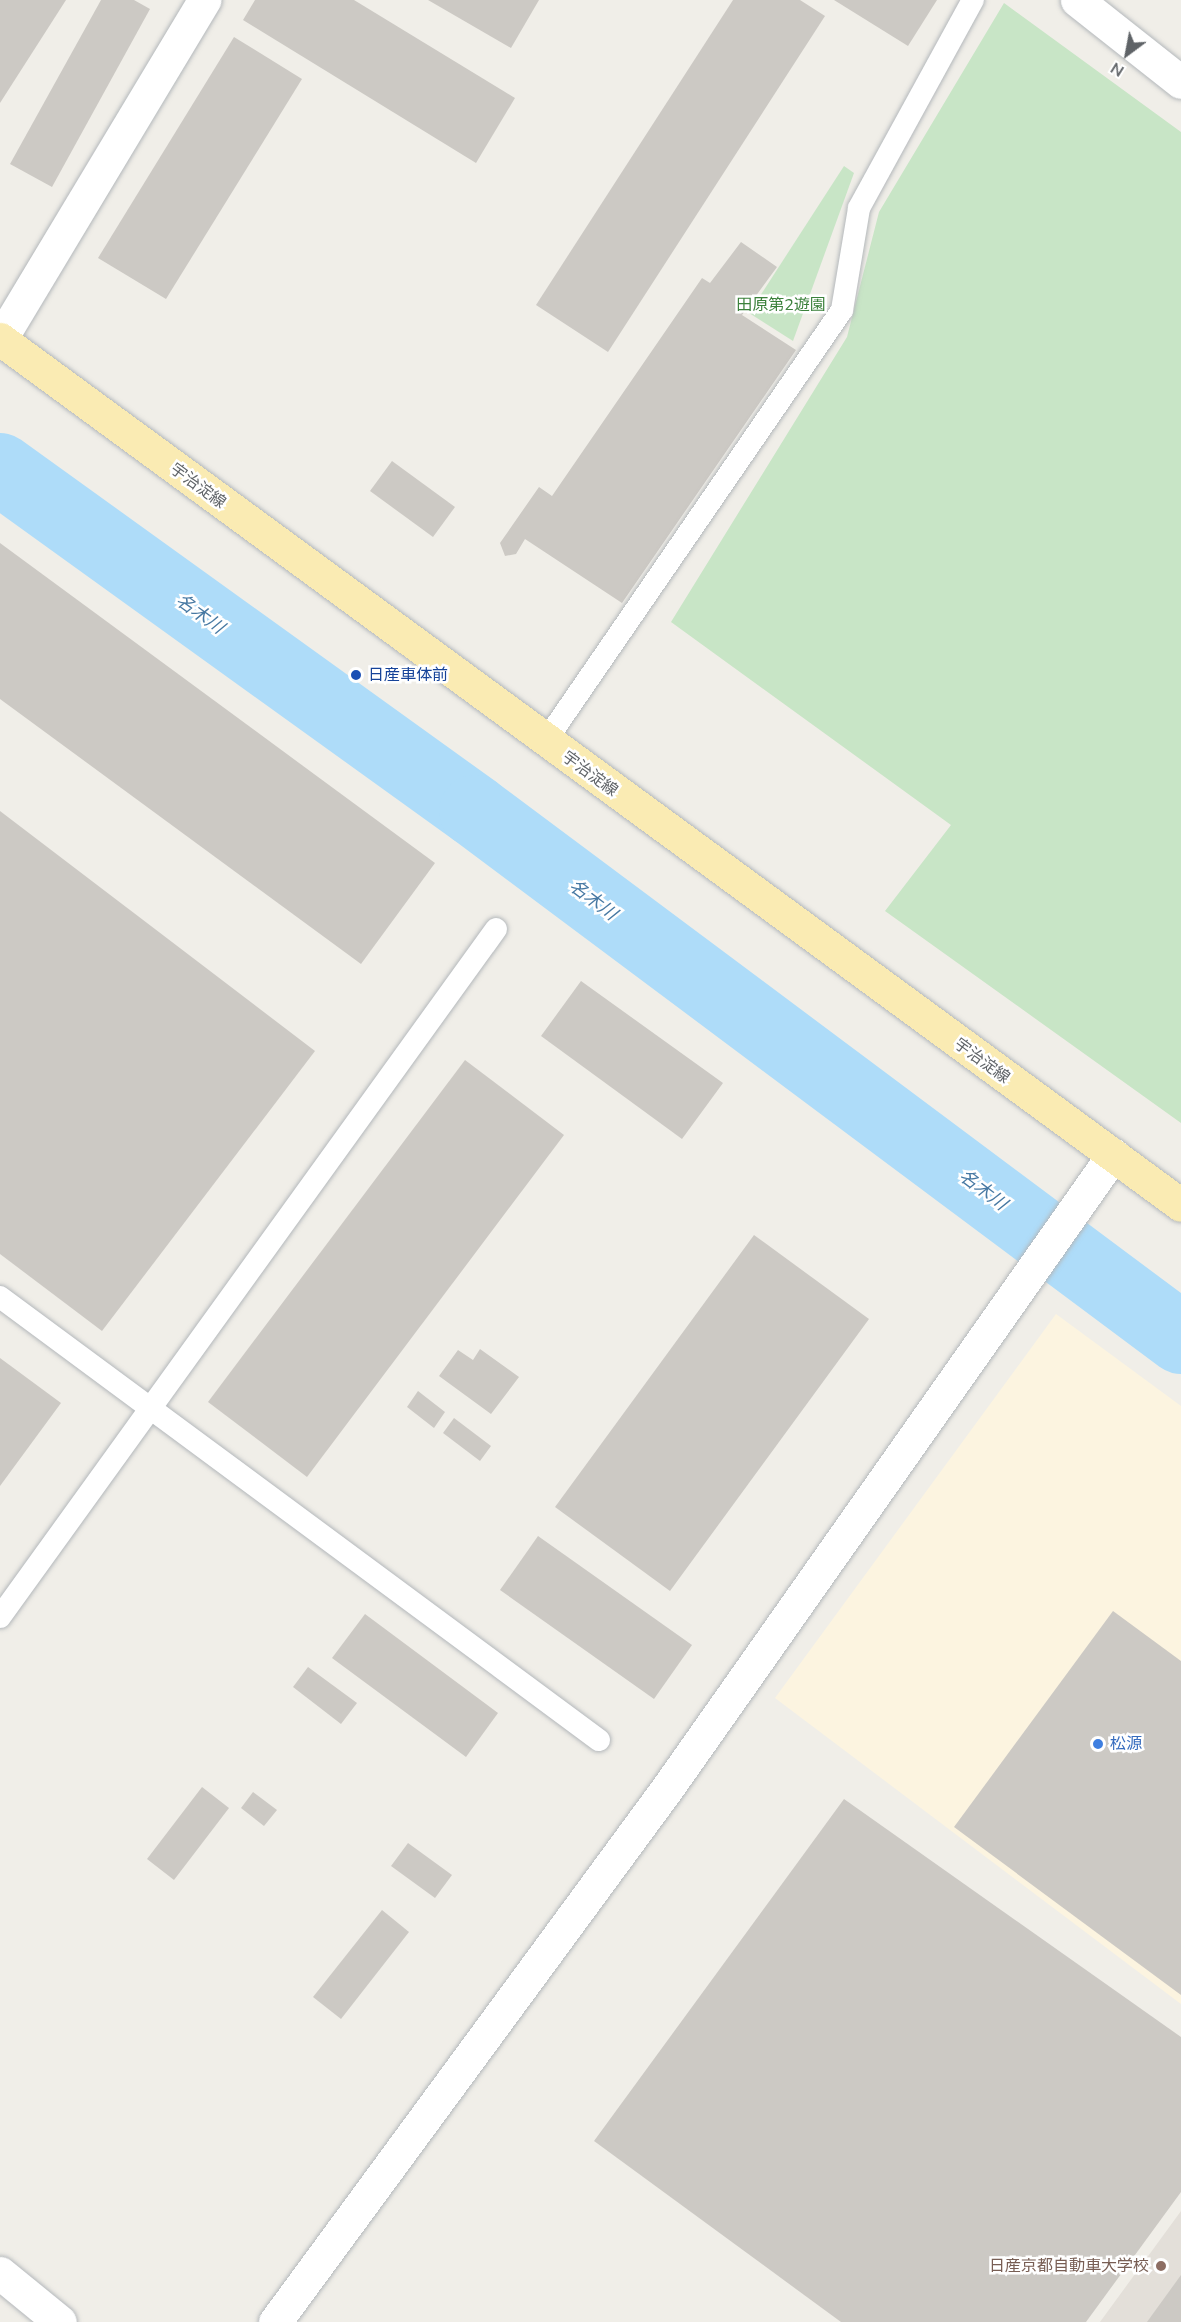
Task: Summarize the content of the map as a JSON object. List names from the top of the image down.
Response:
{
  "streets": {
    "main road": ["宇治淀線"]
  },
  "water": ["名木川"],
  "parks": ["田原第2遊園"],
  "places": ["日産車体前", "松源", "日産京都自動車大学校"],
  "north": "bottom left"
}
